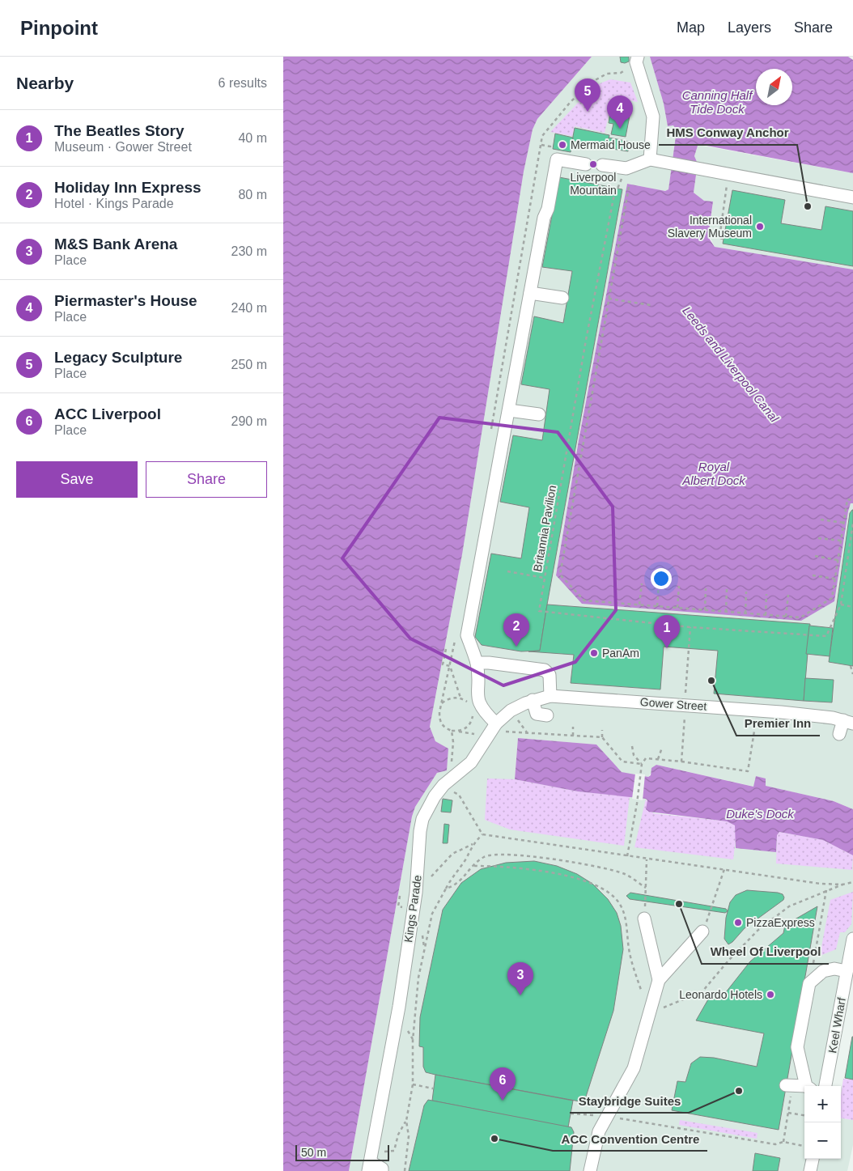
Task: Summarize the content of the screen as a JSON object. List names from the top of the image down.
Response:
{
  "streets": {
    "street": ["Gower Street", "Kings Parade", "Keel Wharf"],
    "path": ["Britannia Pavilion"]
  },
  "crossings": [
    ["Gower Street", "Kings Parade"]
  ],
  "water": [
    "Canning Half Tide Dock",
    "Leeds and Liverpool Canal",
    "Royal Albert Dock",
    "Duke's Dock"
  ],
  "places": [
    "Mermaid House",
    "Liverpool Mountain",
    "HMS Conway Anchor",
    "International Slavery Museum",
    "PanAm",
    "Premier Inn",
    "Wheel Of Liverpool",
    "PizzaExpress",
    "Leonardo Hotels",
    "Staybridge Suites",
    "ACC Convention Centre"
  ],
  "scale_bar": "50 m",
  "north": "top right",
  "page": {
    "header": "Pinpoint",
    "nav": ["Map", "Layers", "Share"],
    "heading": ["Nearby", "6 results"],
    "pins": [
      "5",
      "4",
      "2",
      "1",
      "3",
      "6"
    ],
    "list": [
      {
        "mark": "1",
        "name": "The Beatles Story",
        "note": "Museum · Gower Street",
        "value": "40 m"
      },
      {
        "mark": "2",
        "name": "Holiday Inn Express",
        "note": "Hotel · Kings Parade",
        "value": "80 m"
      },
      {
        "mark": "3",
        "name": "M&S Bank Arena",
        "note": "Place",
        "value": "230 m"
      },
      {
        "mark": "4",
        "name": "Piermaster's House",
        "note": "Place",
        "value": "240 m"
      },
      {
        "mark": "5",
        "name": "Legacy Sculpture",
        "note": "Place",
        "value": "250 m"
      },
      {
        "mark": "6",
        "name": "ACC Liverpool",
        "note": "Place",
        "value": "290 m"
      }
    ],
    "buttons": ["Save", "Share"],
    "map_buttons": ["+", "−"],
    "scale": "50 m"
  }
}
